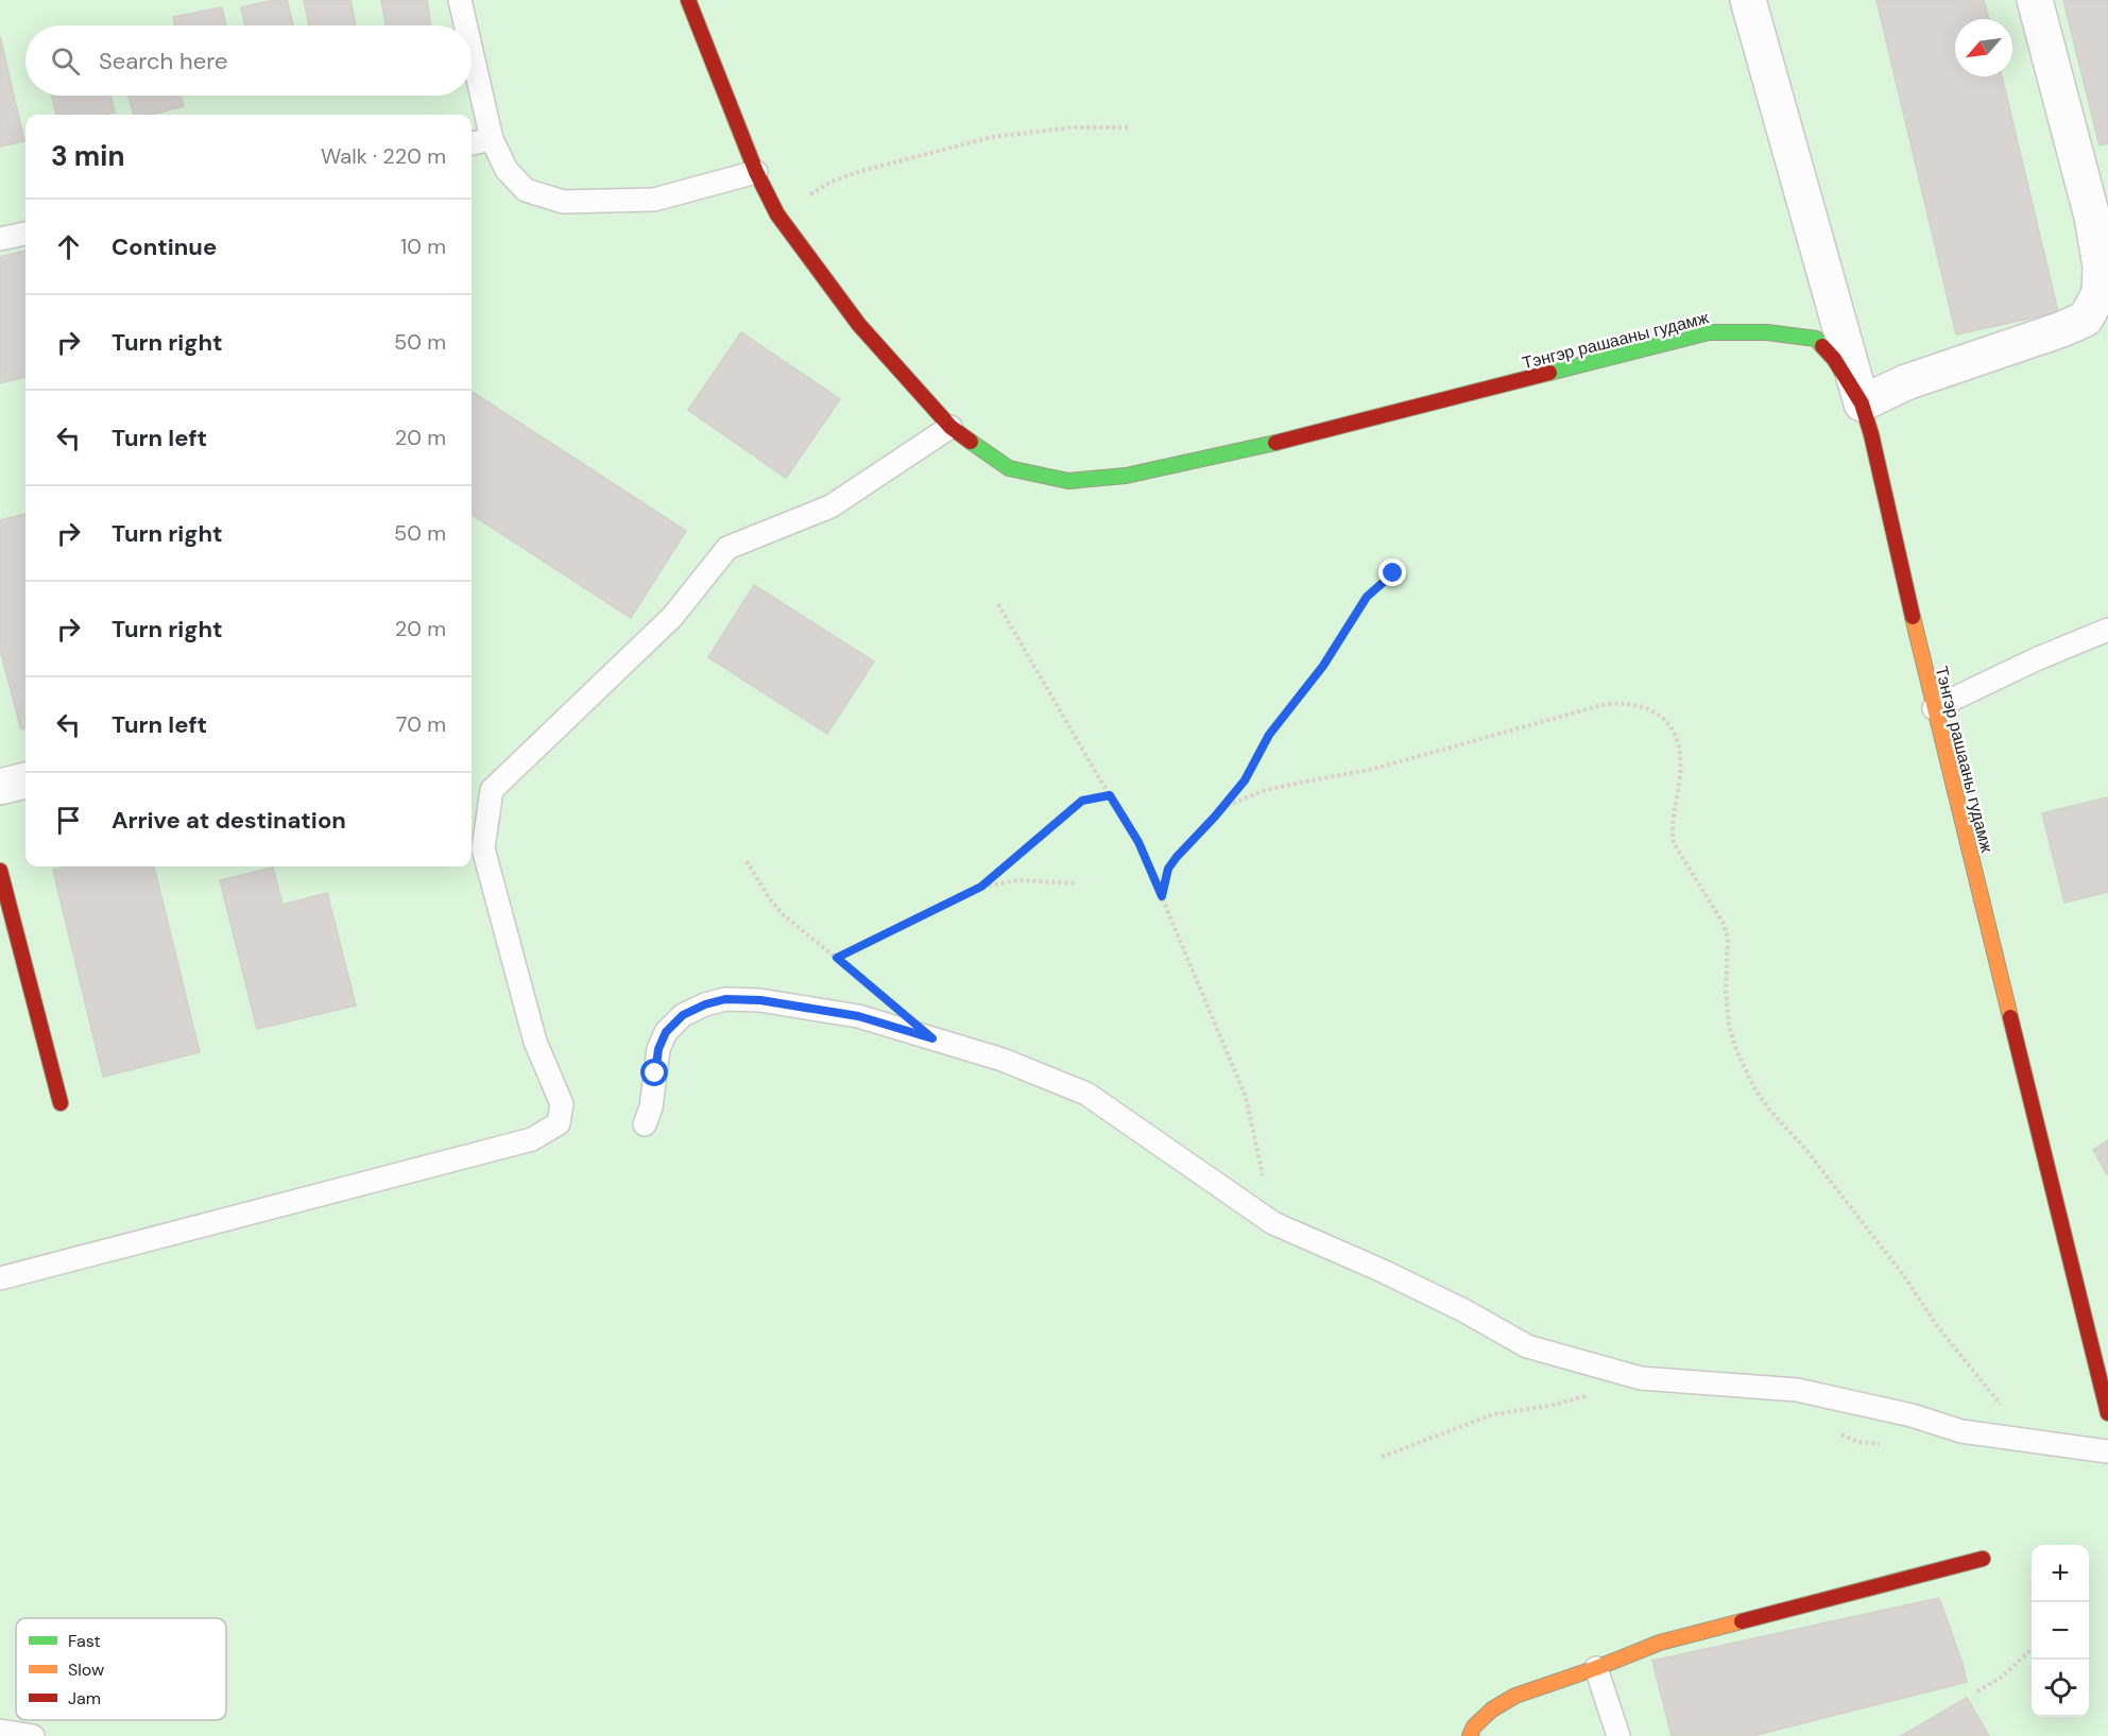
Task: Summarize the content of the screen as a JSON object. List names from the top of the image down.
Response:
{
  "streets": {
    "street": ["Тэнгэр рашааны гудамж"]
  },
  "legend": ["Fast", "Slow", "Jam"],
  "north": "bottom left",
  "page": {
    "search": "Search here",
    "heading": ["3 min", "Walk · 220 m"],
    "list": [
      ["Continue", "10 m"],
      ["Turn right", "50 m"],
      ["Turn left", "20 m"],
      ["Turn right", "50 m"],
      ["Turn right", "20 m"],
      ["Turn left", "70 m"],
      "Arrive at destination"
    ],
    "map_buttons": ["+", "−"]
  }
}
